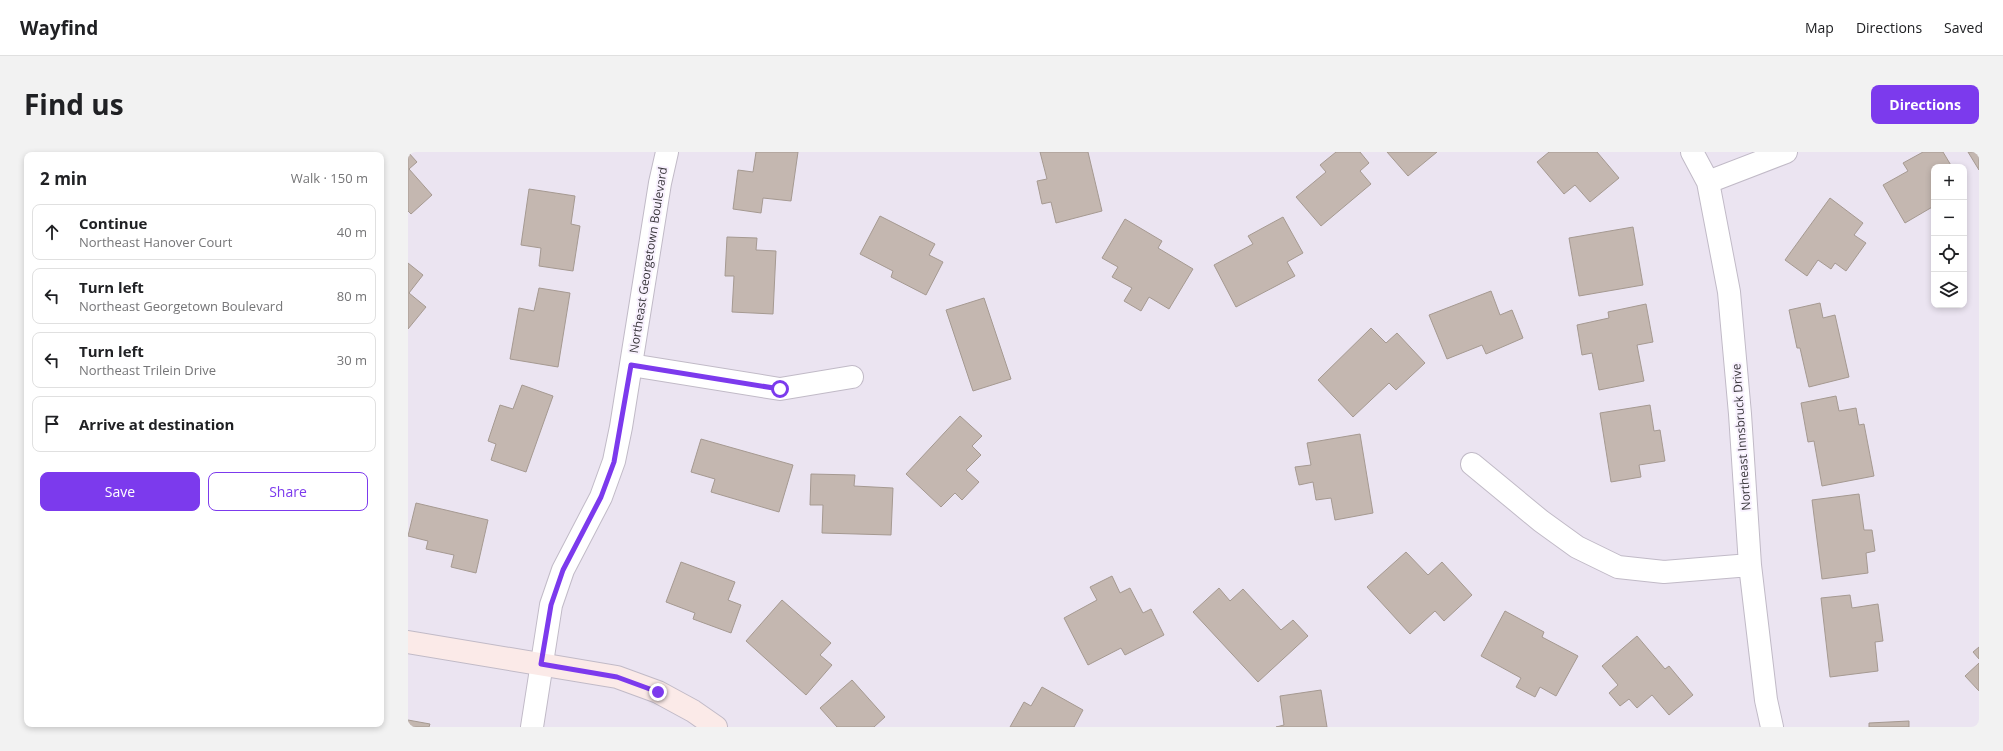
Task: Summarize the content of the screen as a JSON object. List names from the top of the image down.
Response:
{
  "streets": {
    "street": ["Northeast Georgetown Boulevard", "Northeast Innsbruck Drive"]
  },
  "page": {
    "header": "Wayfind",
    "nav": ["Map", "Directions", "Saved"],
    "title": "Find us",
    "buttons": [
      "Directions",
      ["Save", "Share"]
    ],
    "heading": ["2 min", "Walk · 150 m"],
    "map_buttons": ["+", "−"],
    "list": [
      ["Continue", "Northeast Hanover Court", "40 m"],
      ["Turn left", "Northeast Georgetown Boulevard", "80 m"],
      ["Turn left", "Northeast Trilein Drive", "30 m"],
      "Arrive at destination"
    ]
  }
}
